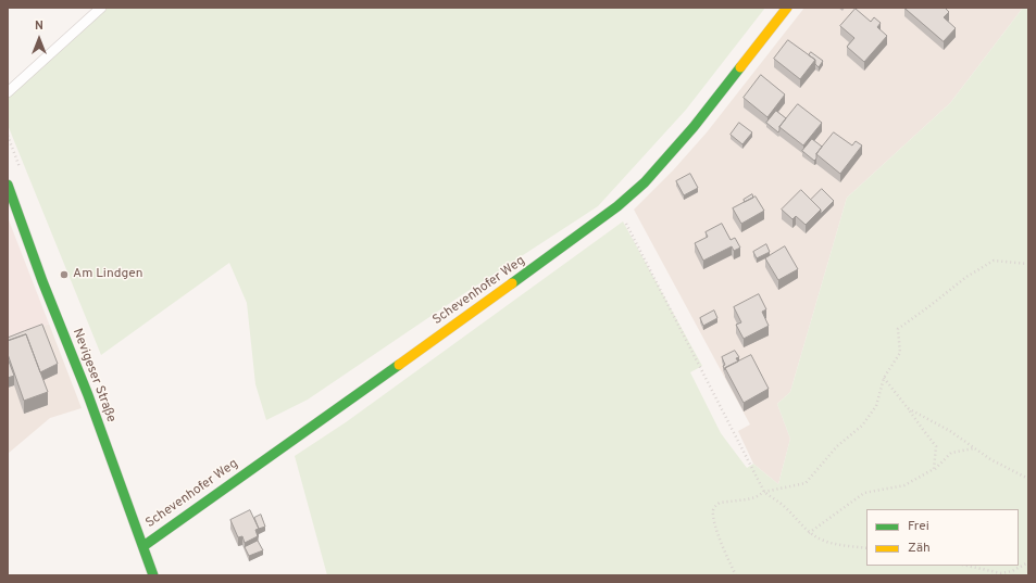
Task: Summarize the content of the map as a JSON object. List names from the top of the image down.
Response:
{
  "streets": {
    "street": ["Schevenhofer Weg", "Nevigeser Straße"]
  },
  "crossings": [
    ["Schevenhofer Weg", "Nevigeser Straße"]
  ],
  "places": ["Am Lindgen"],
  "legend": ["Frei", "Zäh"],
  "north": "top"
}
